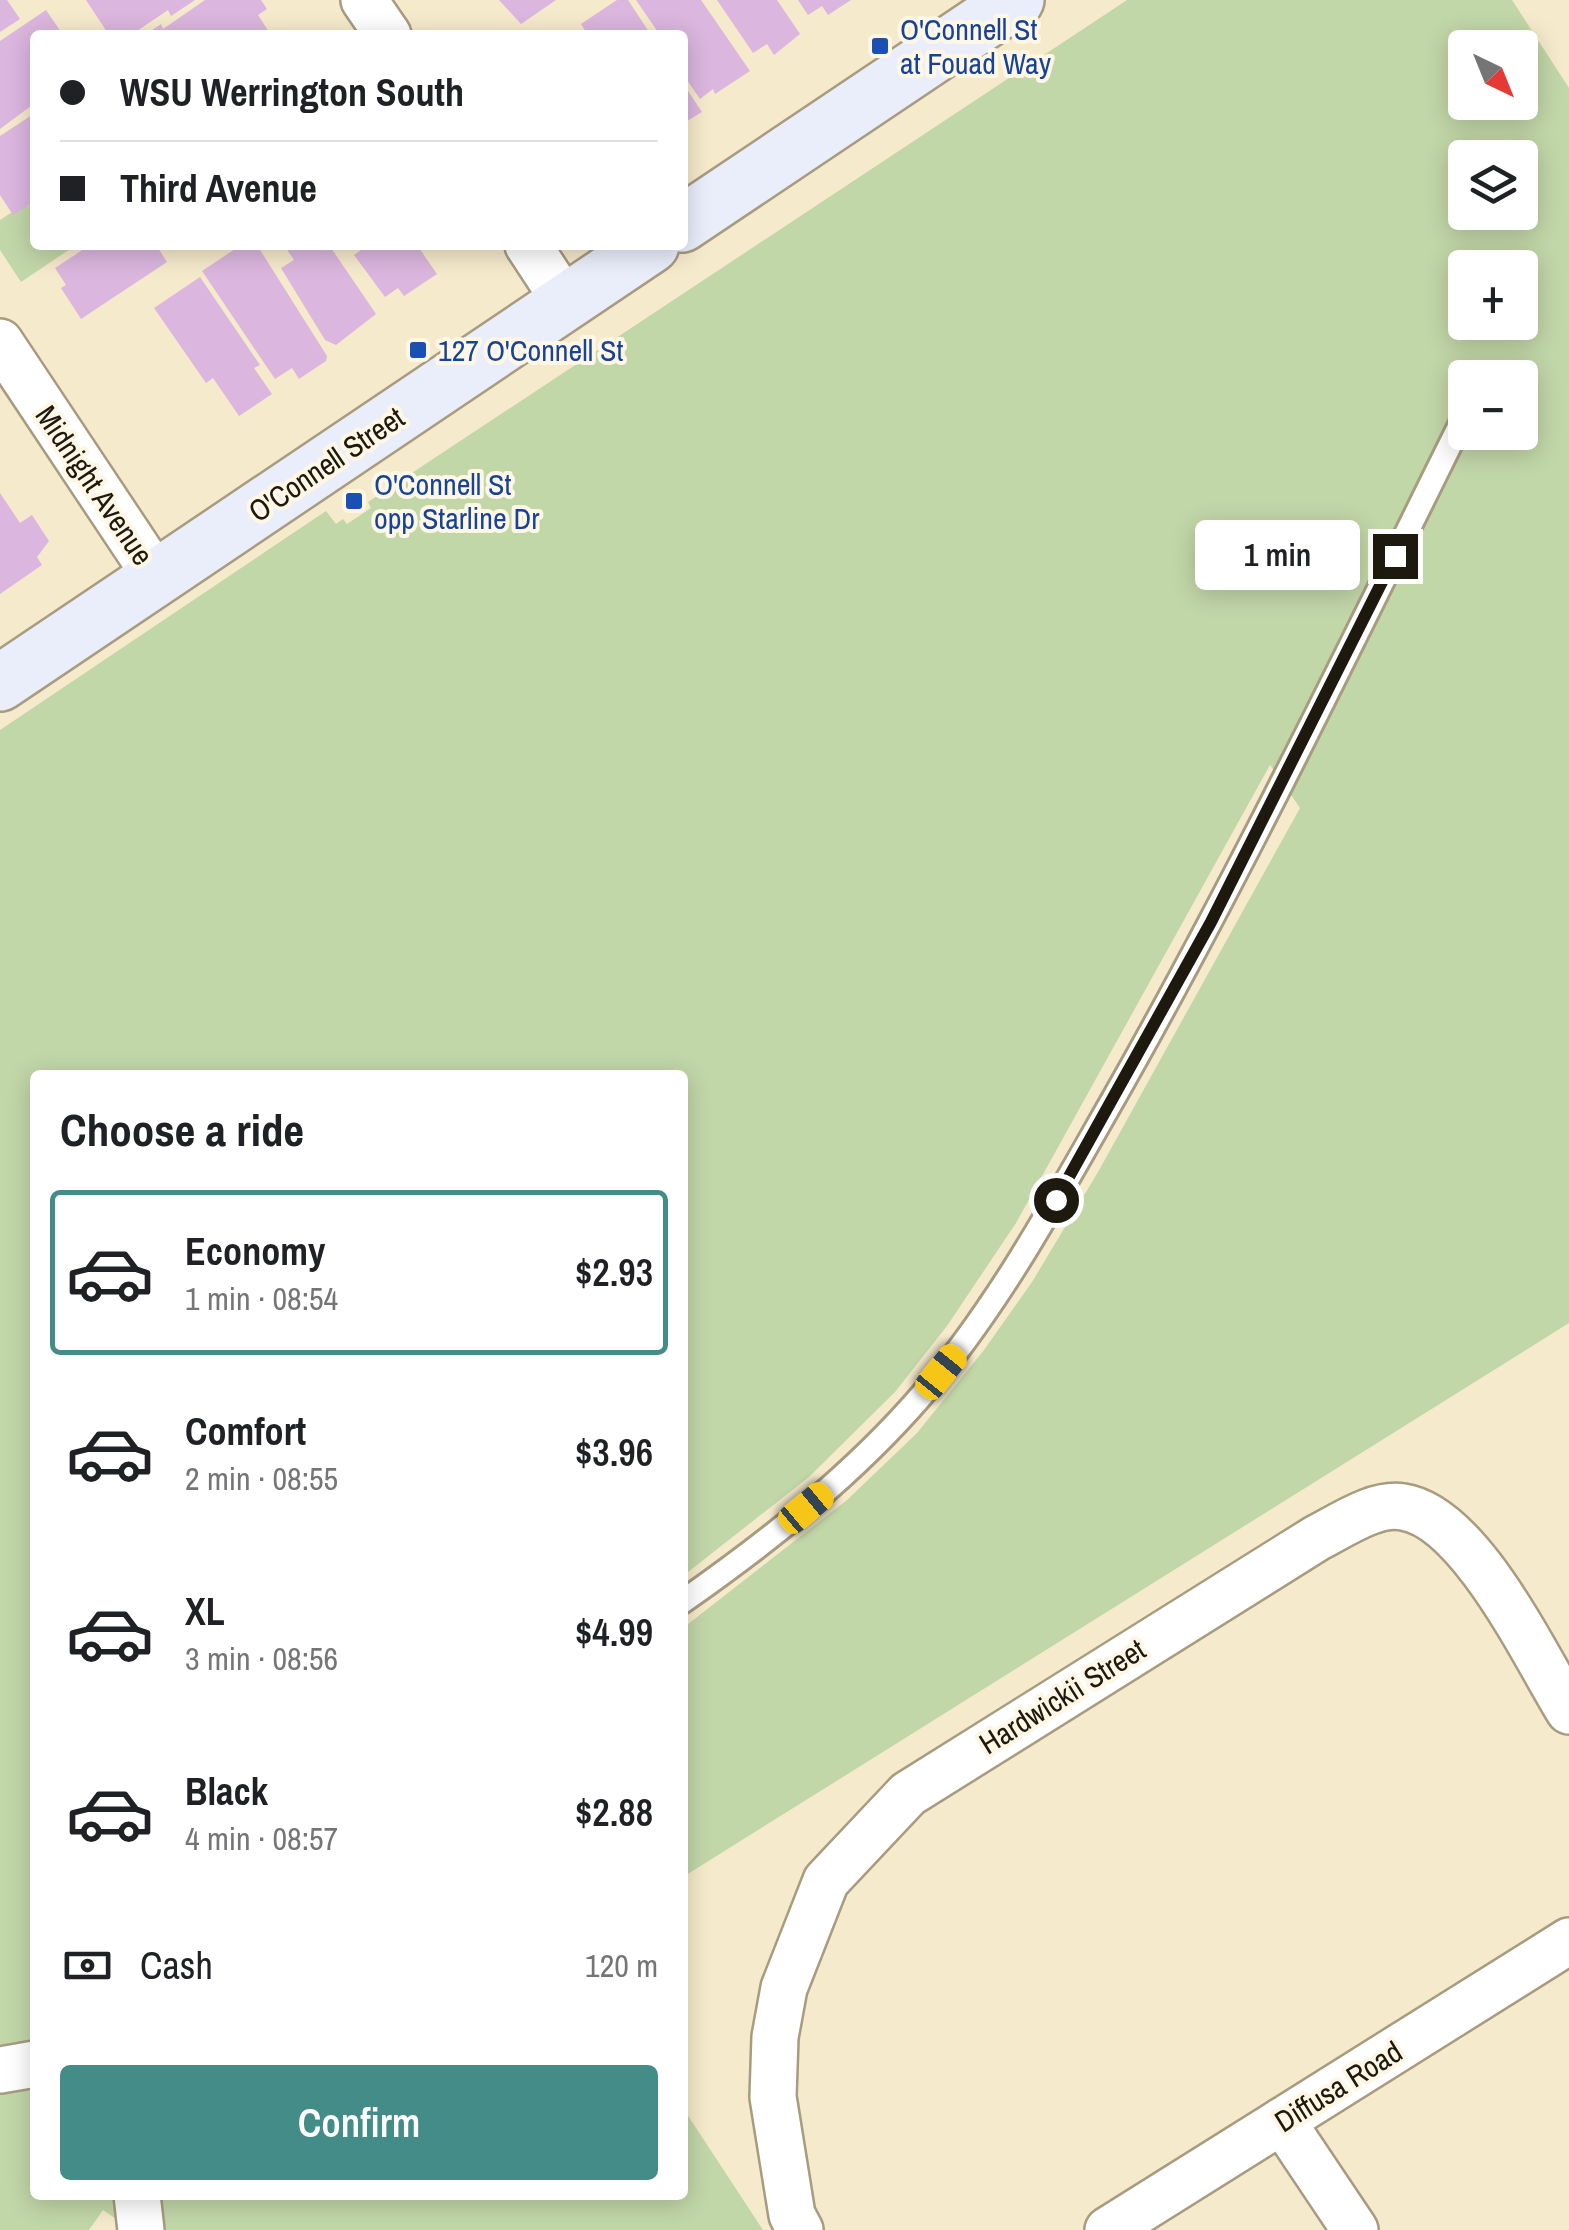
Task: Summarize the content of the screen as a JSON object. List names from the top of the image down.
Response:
{
  "streets": {
    "street": [
      "O'Connell Street",
      "Midnight Avenue",
      "Hardwickii Street",
      "Diffusa Road"
    ]
  },
  "crossings": [
    ["O'Connell Street", "Midnight Avenue"]
  ],
  "places": {
    "transit": ["O'Connell St at Fouad Way", "127 O'Connell St", "O'Connell St opp Starline Dr"]
  },
  "north": "bottom right",
  "page": {
    "map_buttons": ["+", "−"],
    "banner": ["WSU Werrington South", "Third Avenue"],
    "bubble": "1 min",
    "heading": "Choose a ride",
    "list": [
      {
        "name": "Economy",
        "note": "1 min · 08:54",
        "value": "$2.93"
      },
      {
        "name": "Comfort",
        "note": "2 min · 08:55",
        "value": "$3.96"
      },
      {
        "name": "XL",
        "note": "3 min · 08:56",
        "value": "$4.99"
      },
      {
        "name": "Black",
        "note": "4 min · 08:57",
        "value": "$2.88"
      }
    ],
    "pay": ["Cash", "120 m"],
    "buttons": "Confirm"
  }
}
